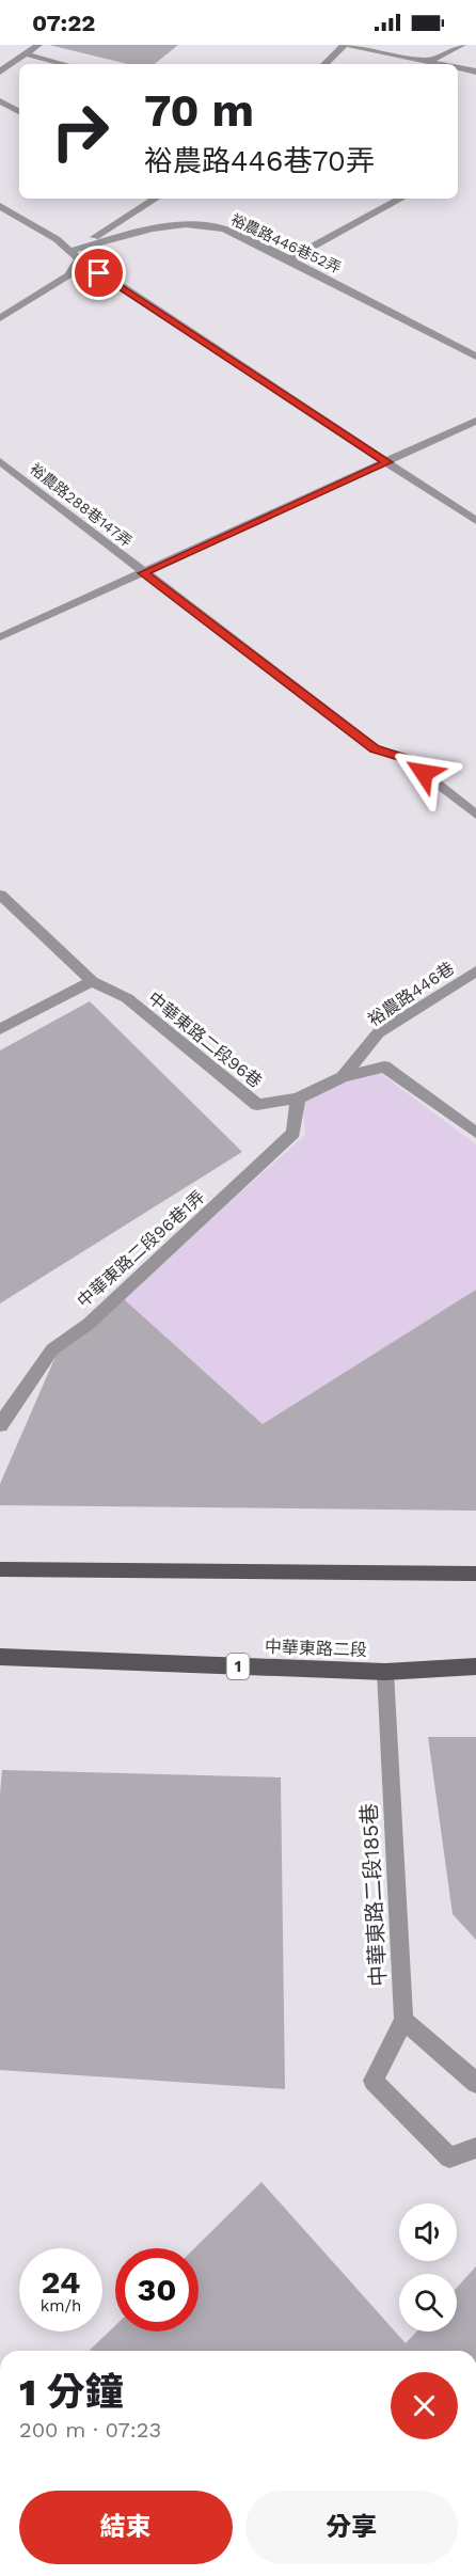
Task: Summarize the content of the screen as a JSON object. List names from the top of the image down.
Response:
{
  "streets": {
    "main road": ["中華東路二段", "1"],
    "street": [
      "裕農路446巷52弄",
      "裕農路288巷147弄",
      "裕農路446巷",
      "中華東路二段96巷",
      "中華東路二段96巷1弄",
      "中華東路二段185巷"
    ]
  },
  "crossings": [
    ["裕農路446巷", "中華東路二段96巷"],
    ["中華東路二段96巷", "中華東路二段96巷1弄"],
    ["中華東路二段", "中華東路二段185巷"]
  ],
  "page": {
    "status": "07:22",
    "turn": ["70 m", "裕農路446巷70弄"],
    "speed": "24 km/h",
    "limit": "30",
    "heading": ["1 分鐘", "200 m · 07:23"],
    "buttons": ["結束", "分享"]
  }
}
